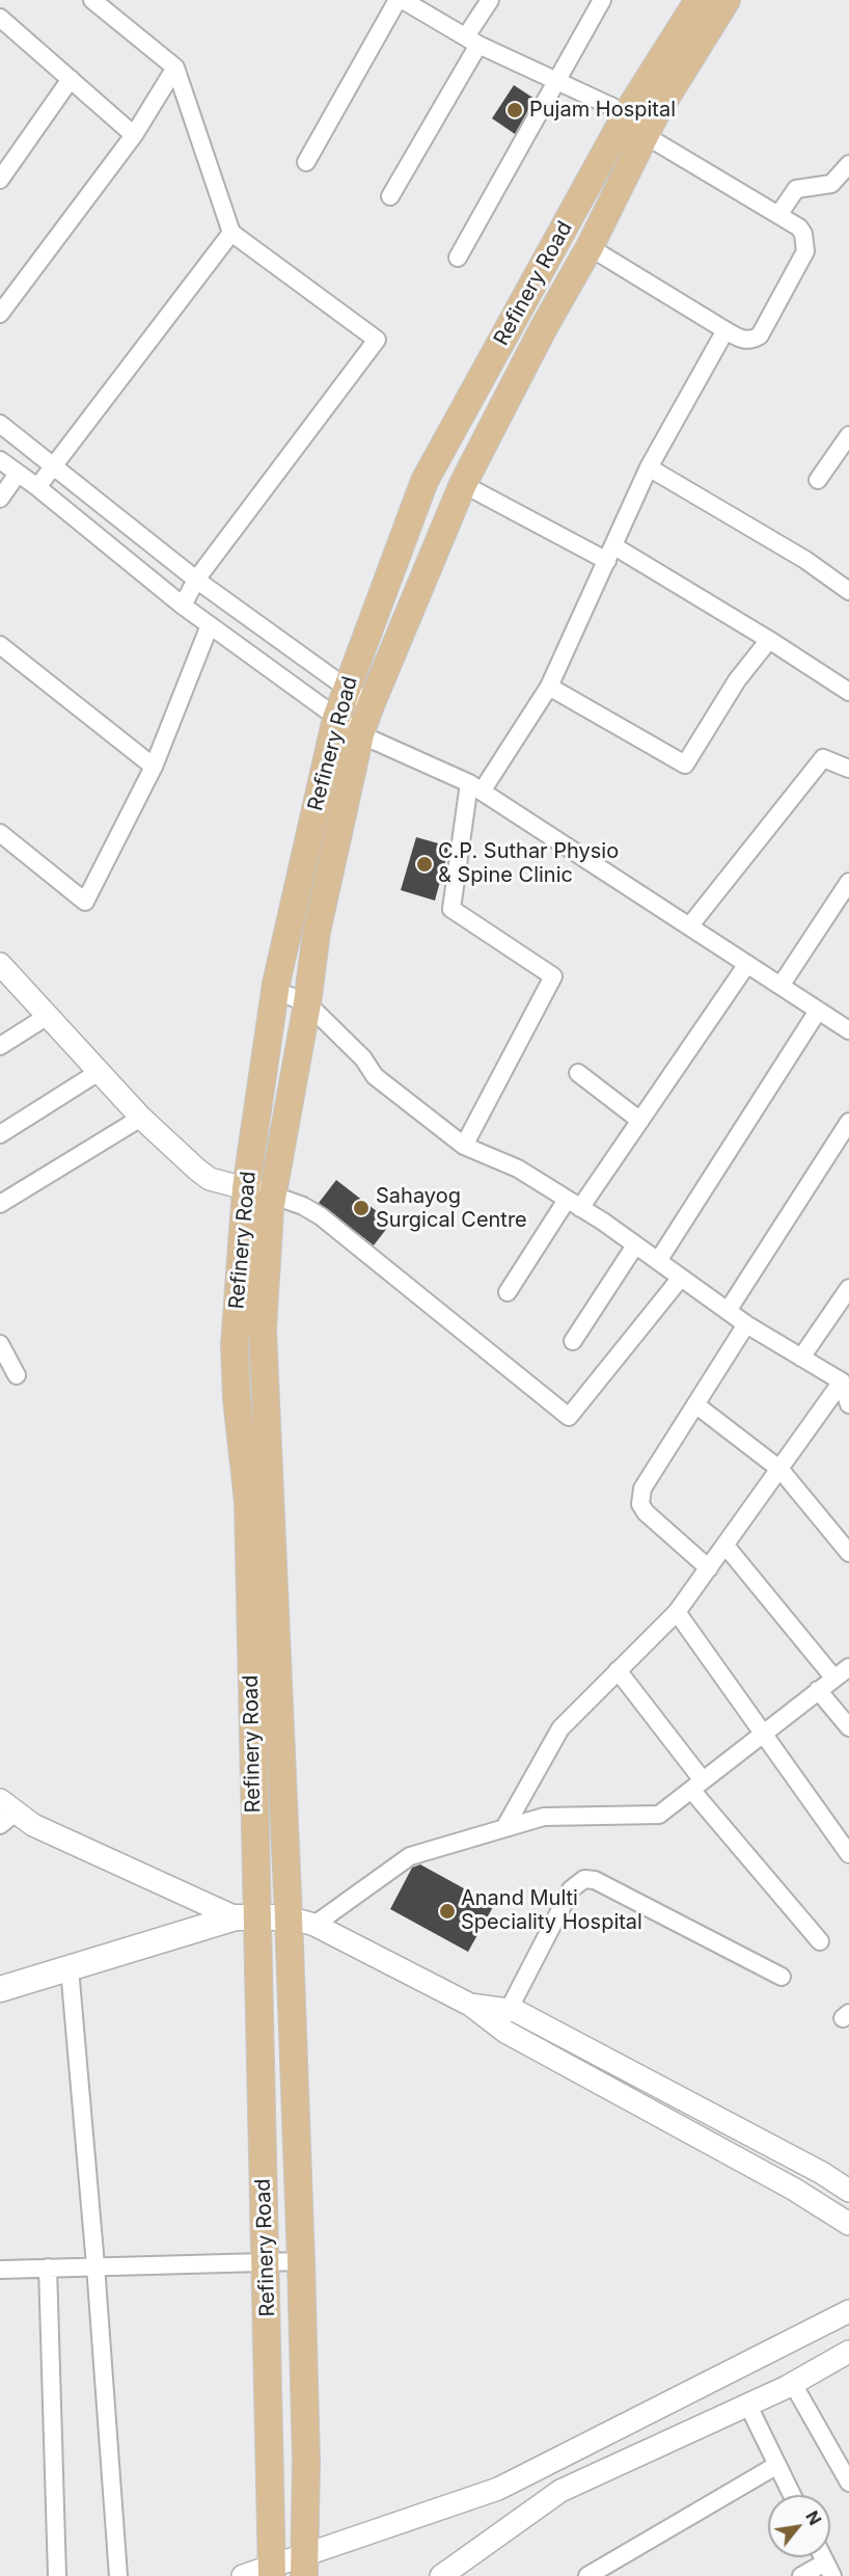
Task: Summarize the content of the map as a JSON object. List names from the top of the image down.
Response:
{
  "streets": {
    "main road": ["Refinery Road"]
  },
  "places": [
    "Pujam Hospital",
    "C.P. Suthar Physio & Spine Clinic",
    "Sahayog Surgical Centre",
    "Anand Multi Speciality Hospital"
  ],
  "north": "top right"
}
